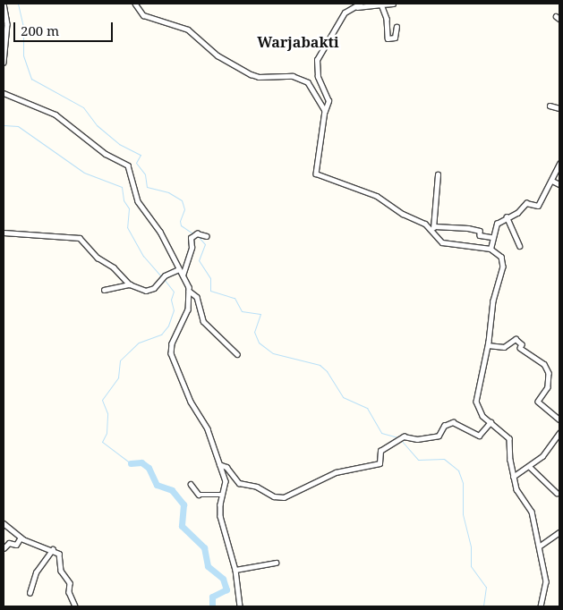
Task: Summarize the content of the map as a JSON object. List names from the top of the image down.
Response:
{
  "districts": ["Warjabakti"],
  "scale_bar": "200 m"
}
